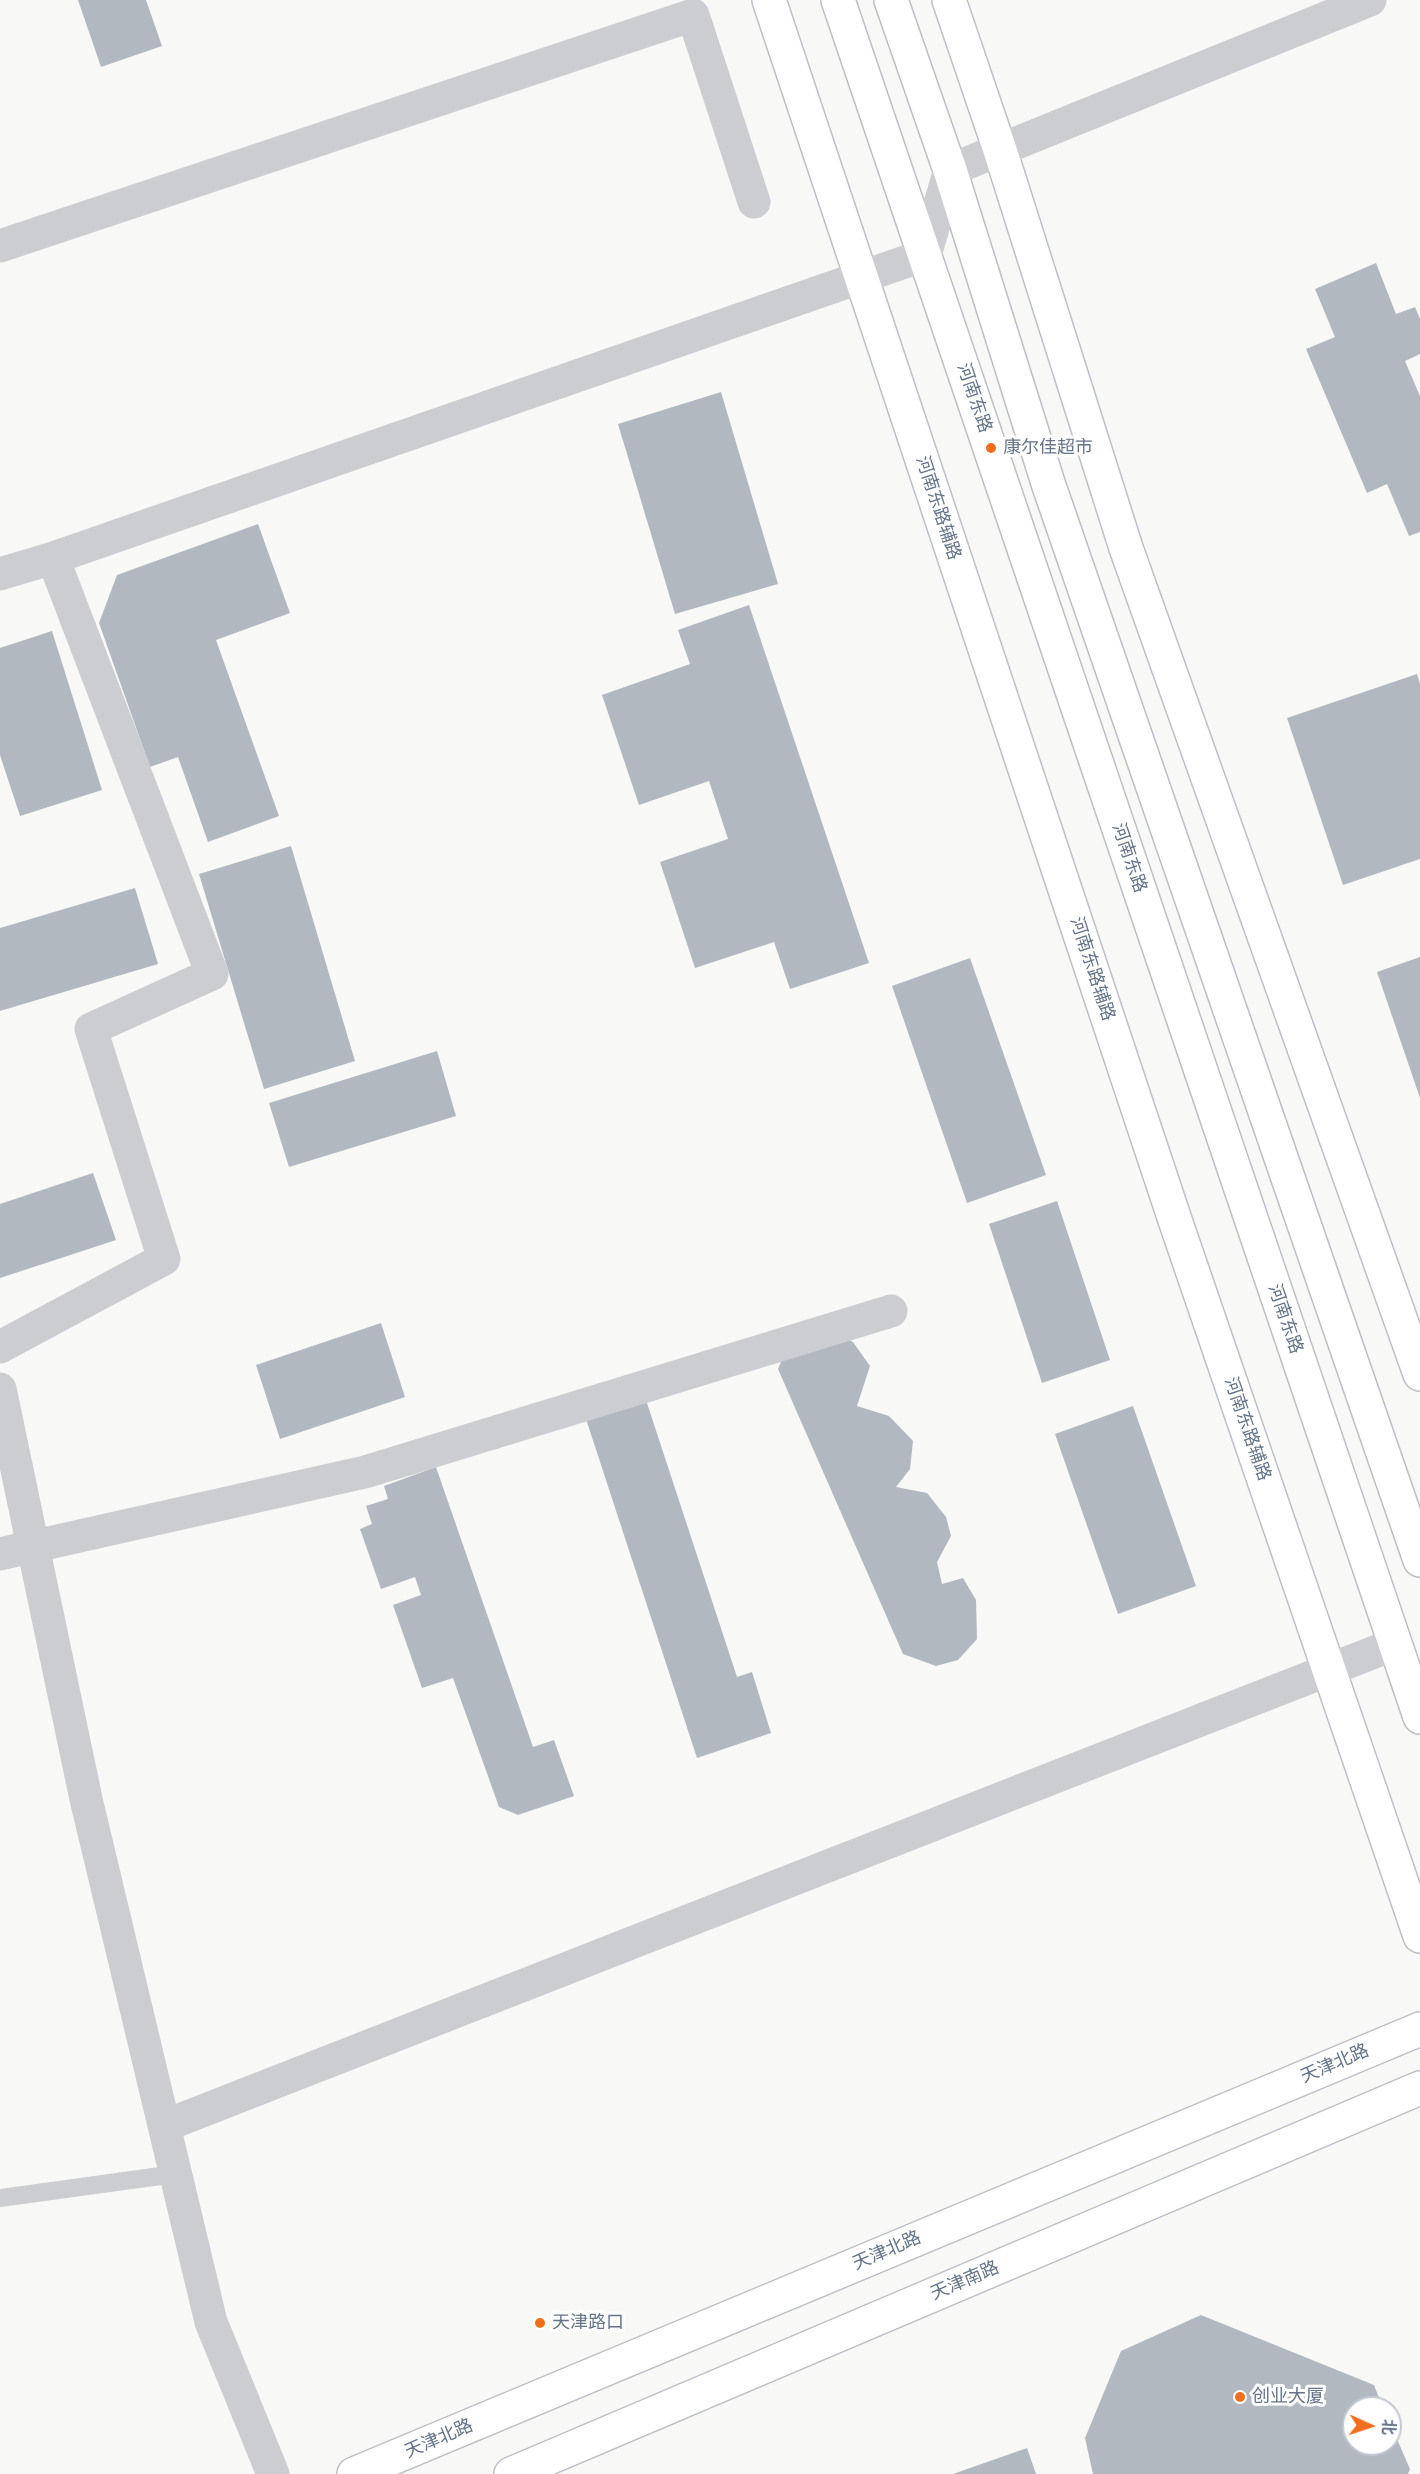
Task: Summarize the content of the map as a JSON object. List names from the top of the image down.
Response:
{
  "streets": {
    "street": [
      "河南东路",
      "河南东路辅路",
      "天津北路",
      "天津南路"
    ]
  },
  "places": ["康尔佳超市", "天津路口", "创业大厦"],
  "north": "right"
}
